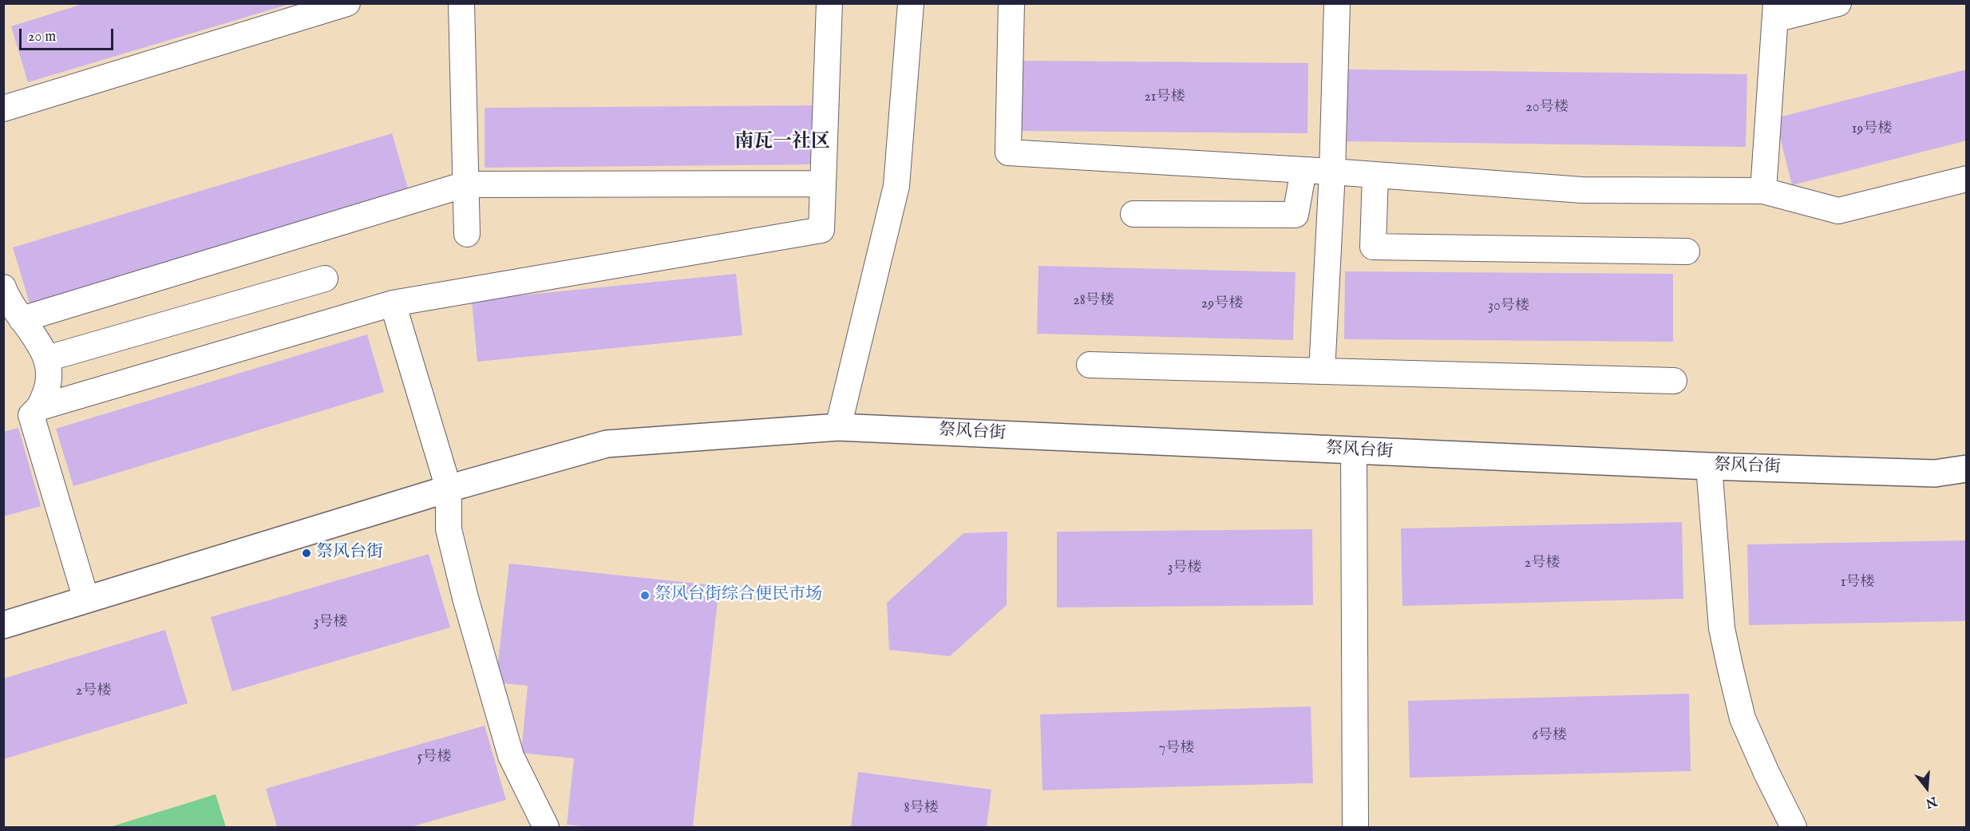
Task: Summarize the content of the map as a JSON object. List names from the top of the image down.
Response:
{
  "streets": {
    "main road": ["祭风台街"]
  },
  "districts": ["南瓦一社区"],
  "places": ["祭风台街", "祭风台街综合便民市场"],
  "house_numbers": [
    "21号楼",
    "20号楼",
    "19号楼",
    "28号楼",
    "29号楼",
    "30号楼",
    "2号楼",
    "3号楼",
    "1号楼",
    "3号楼",
    "2号楼",
    "6号楼",
    "7号楼",
    "5号楼",
    "8号楼"
  ],
  "scale_bar": "20 m",
  "north": "bottom"
}
